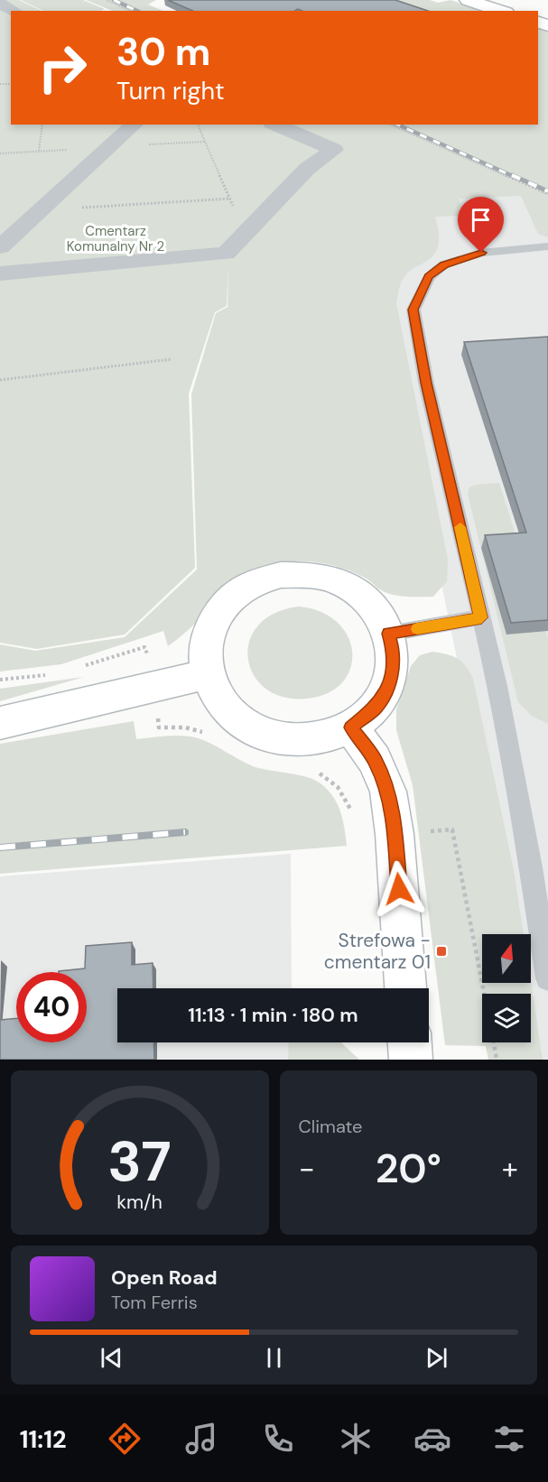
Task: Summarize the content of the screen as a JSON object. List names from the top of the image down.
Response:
{
  "parks": ["Cmentarz Komunalny Nr 2"],
  "places": {
    "transit": ["Strefowa - cmentarz 01"]
  },
  "north": "top",
  "page": {
    "turn": ["30 m", "Turn right"],
    "limit": "40",
    "trip": "11:13 · 1 min · 180 m",
    "tile": "Climate",
    "heat": ["−", "20°", "+"],
    "song": ["Open Road", "Tom Ferris"],
    "tabs": "11:12",
    "gauge": ["37", "km/h"]
  }
}
